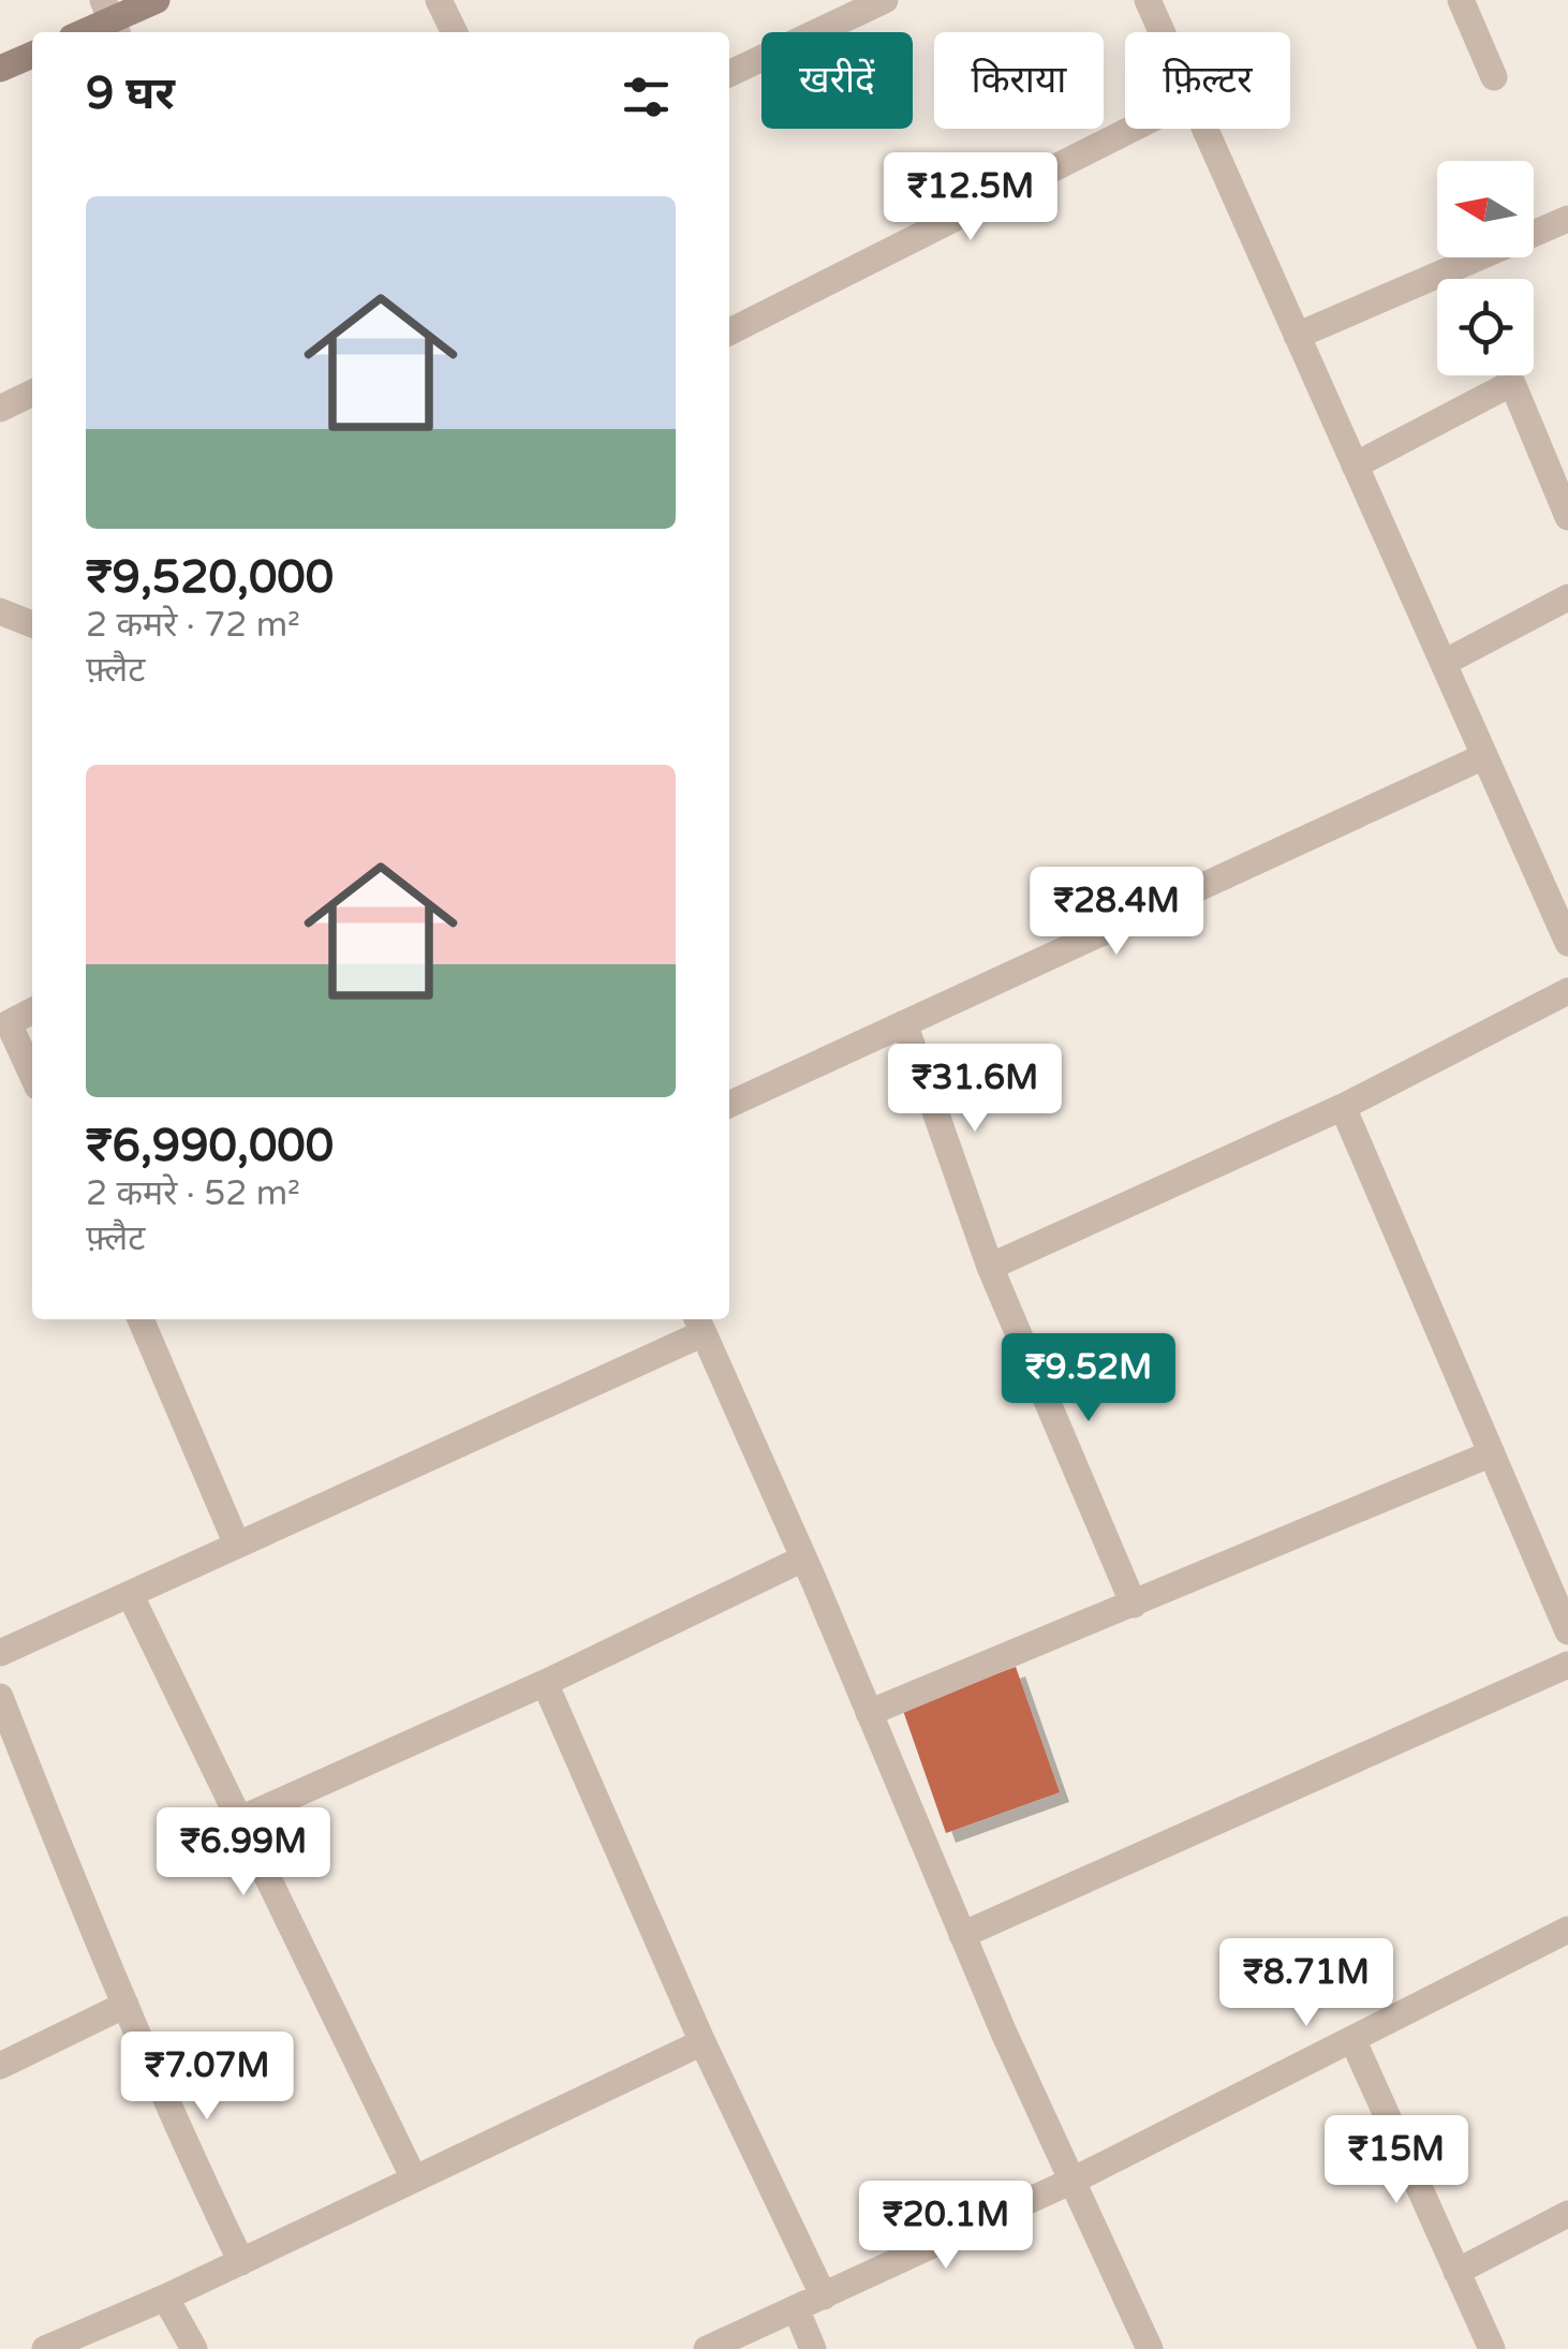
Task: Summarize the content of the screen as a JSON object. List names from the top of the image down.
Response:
{
  "north": "left",
  "page": {
    "chip": ["खरीदें", "किराया", "फ़िल्टर"],
    "heading": "9 घर",
    "price": [
      "₹12.5M",
      "₹28.4M",
      "₹31.6M",
      "₹9.52M",
      "₹6.99M",
      "₹8.71M",
      "₹7.07M",
      "₹15M",
      "₹20.1M"
    ],
    "list": [
      {
        "name": "₹9,520,000",
        "note": "2 कमरे · 72 m² · फ़्लैट"
      },
      {
        "name": "₹6,990,000",
        "note": "2 कमरे · 52 m² · फ़्लैट"
      }
    ]
  }
}
